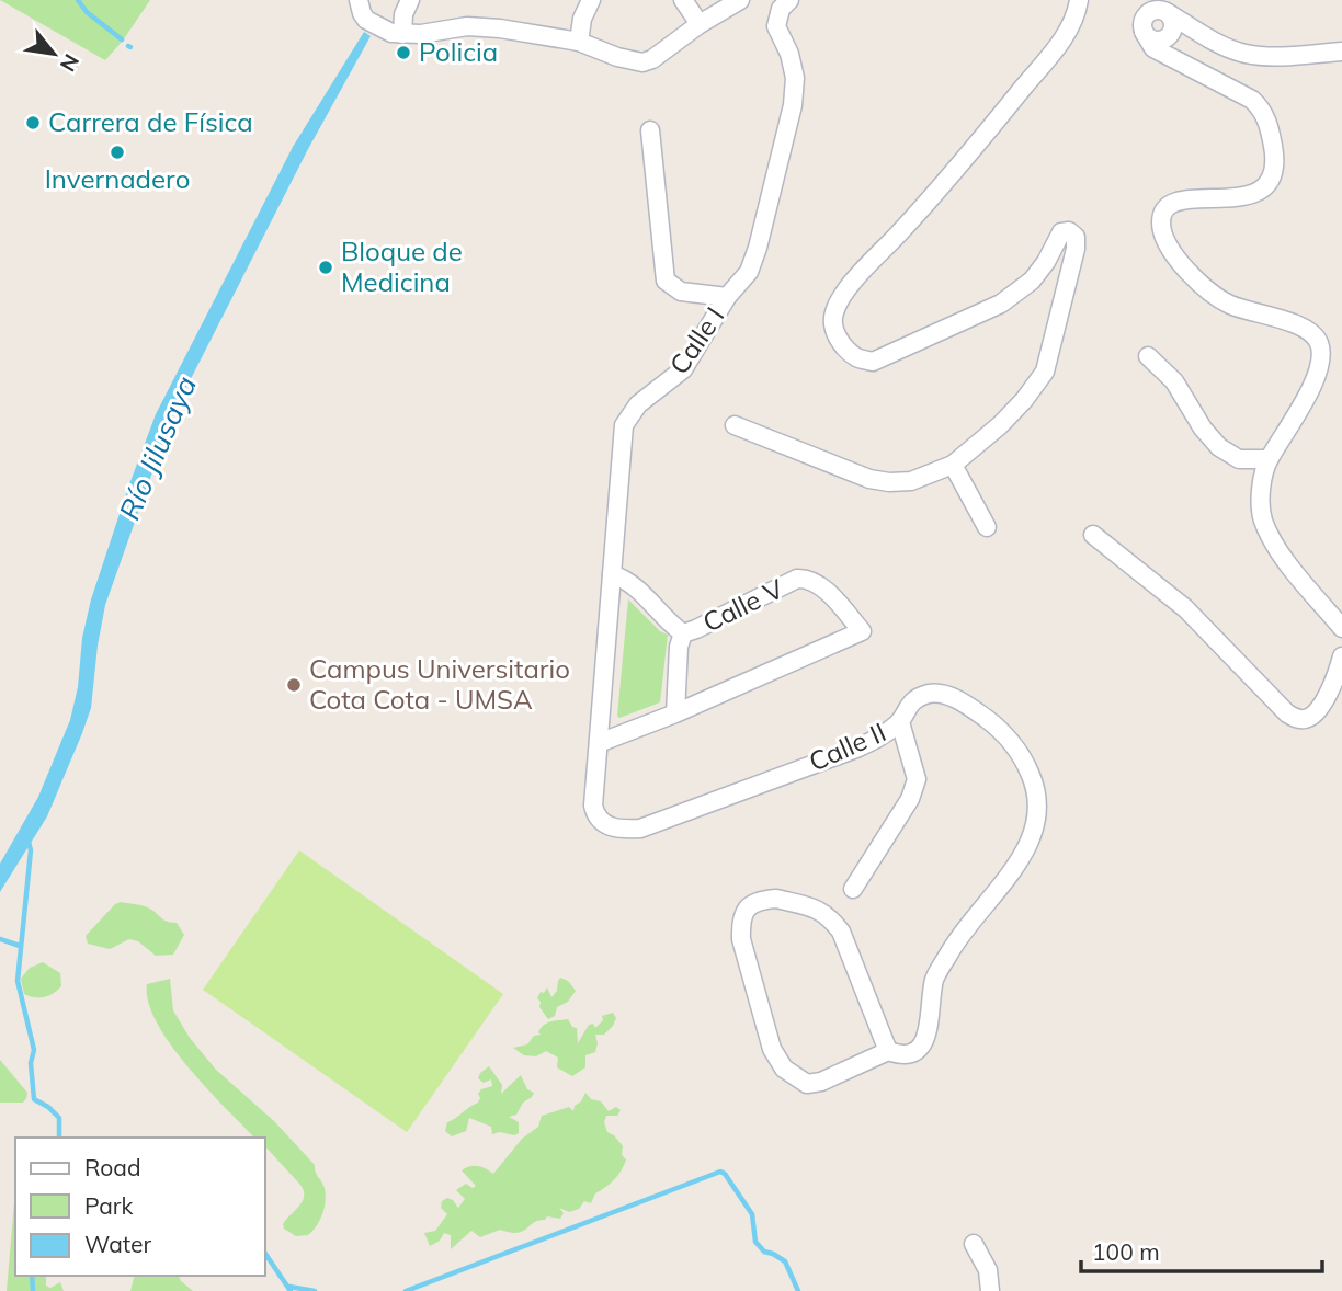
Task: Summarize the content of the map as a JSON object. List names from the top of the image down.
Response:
{
  "streets": {
    "street": ["Calle I", "Calle V", "Calle II"]
  },
  "crossings": [
    ["Calle I", "Calle II"]
  ],
  "water": ["Río Jilusaya"],
  "places": [
    "Policia",
    "Carrera de Física",
    "Invernadero",
    "Bloque de Medicina",
    "Campus Universitario Cota Cota - UMSA"
  ],
  "legend": ["Road", "Park", "Water"],
  "scale_bar": "100 m",
  "north": "bottom right"
}
